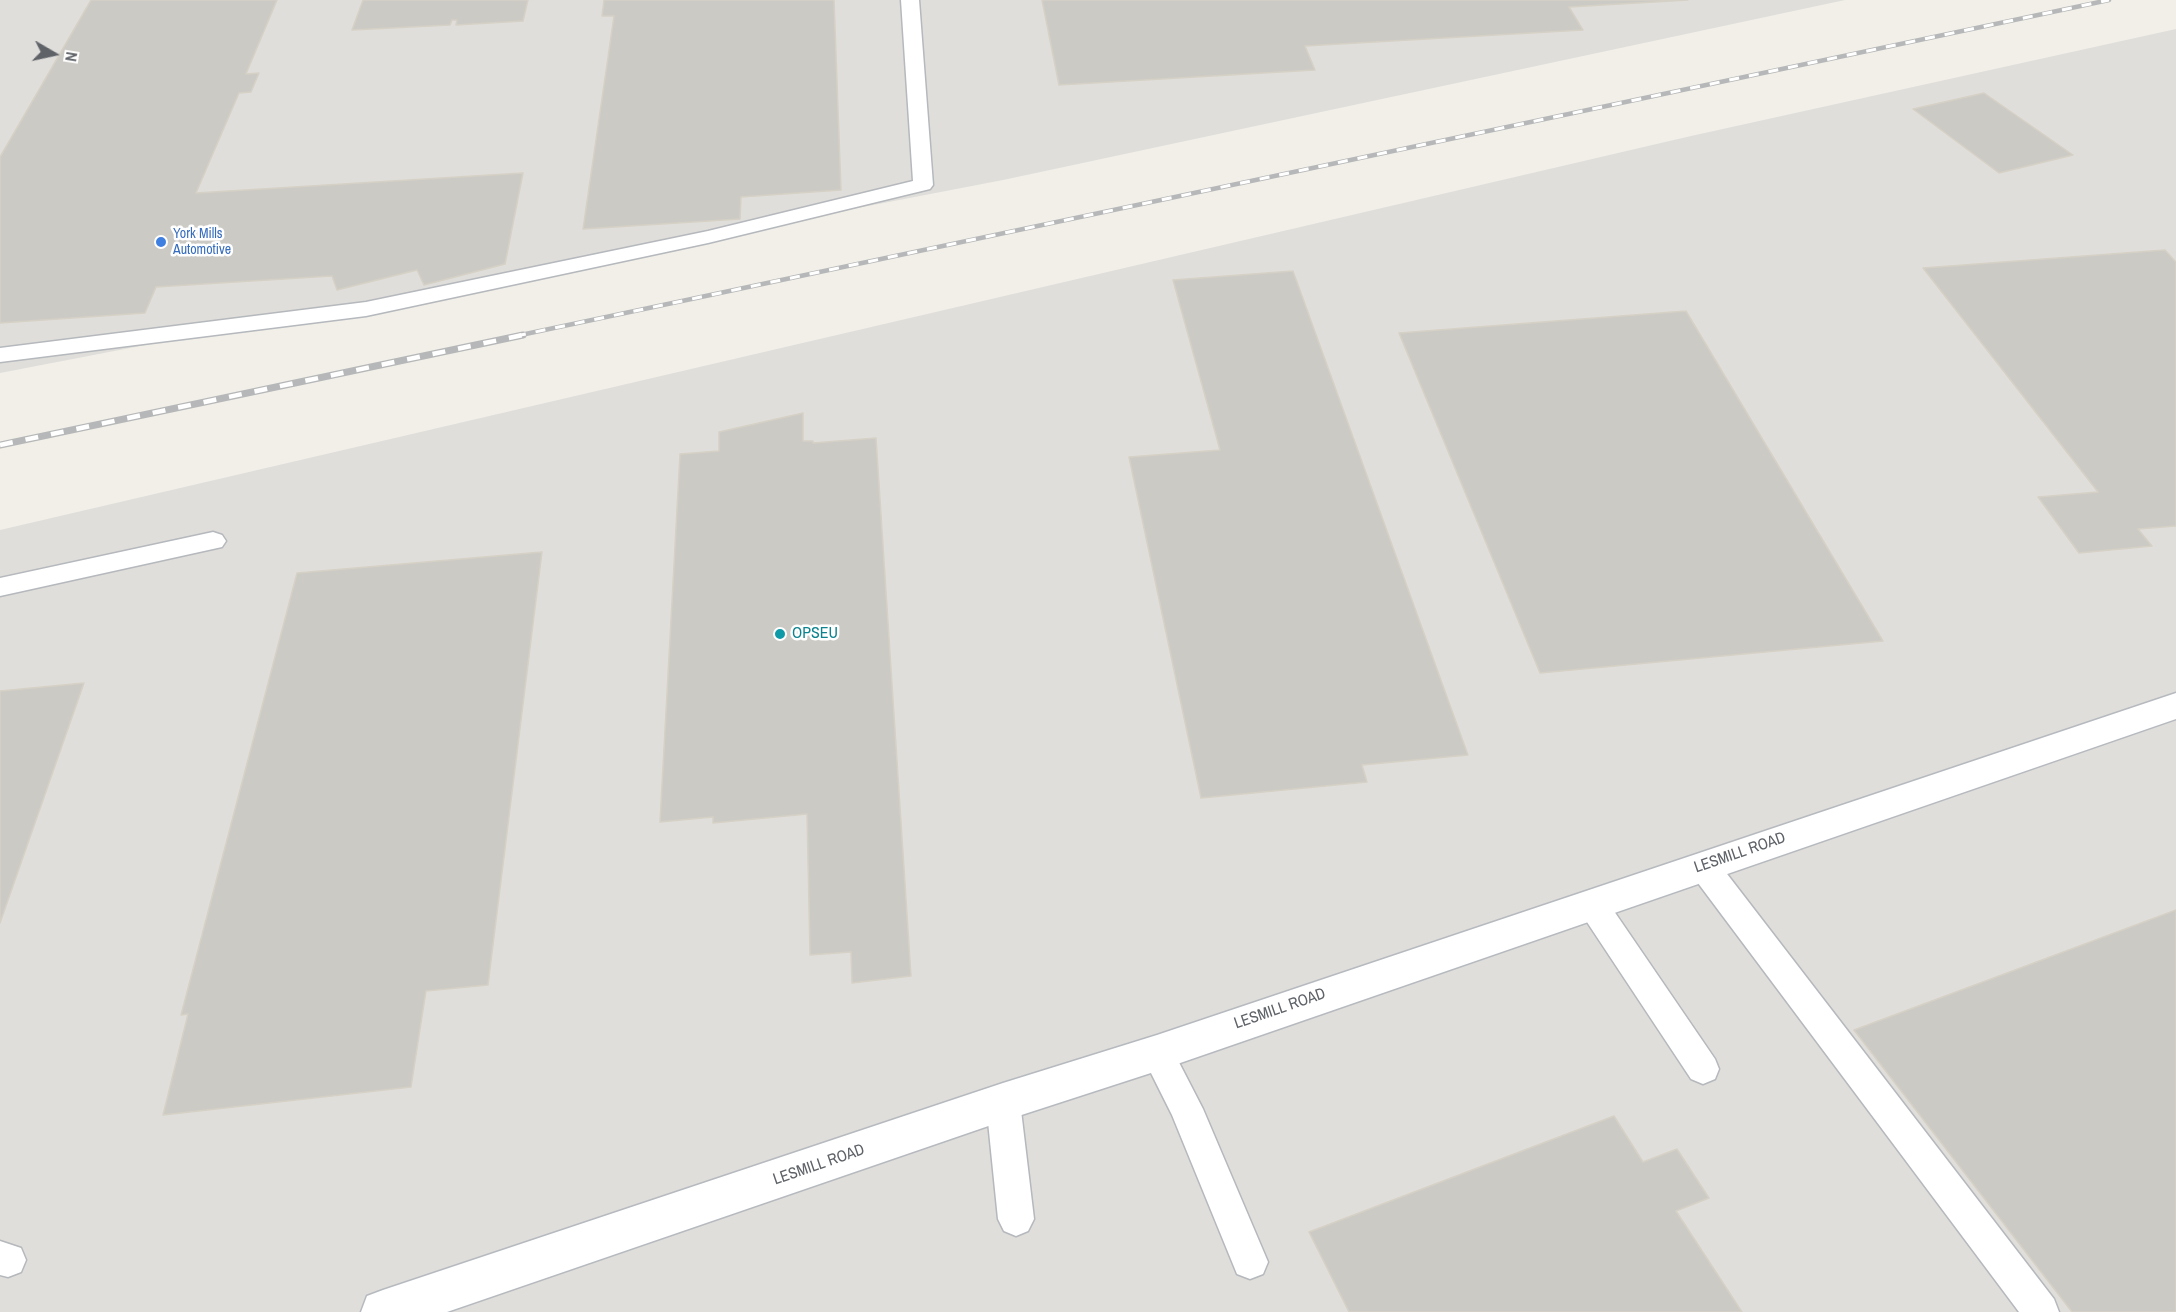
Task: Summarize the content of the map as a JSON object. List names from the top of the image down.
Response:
{
  "streets": {
    "street": ["LESMILL ROAD"]
  },
  "places": ["York Mills Automotive", "OPSEU"],
  "north": "right"
}
